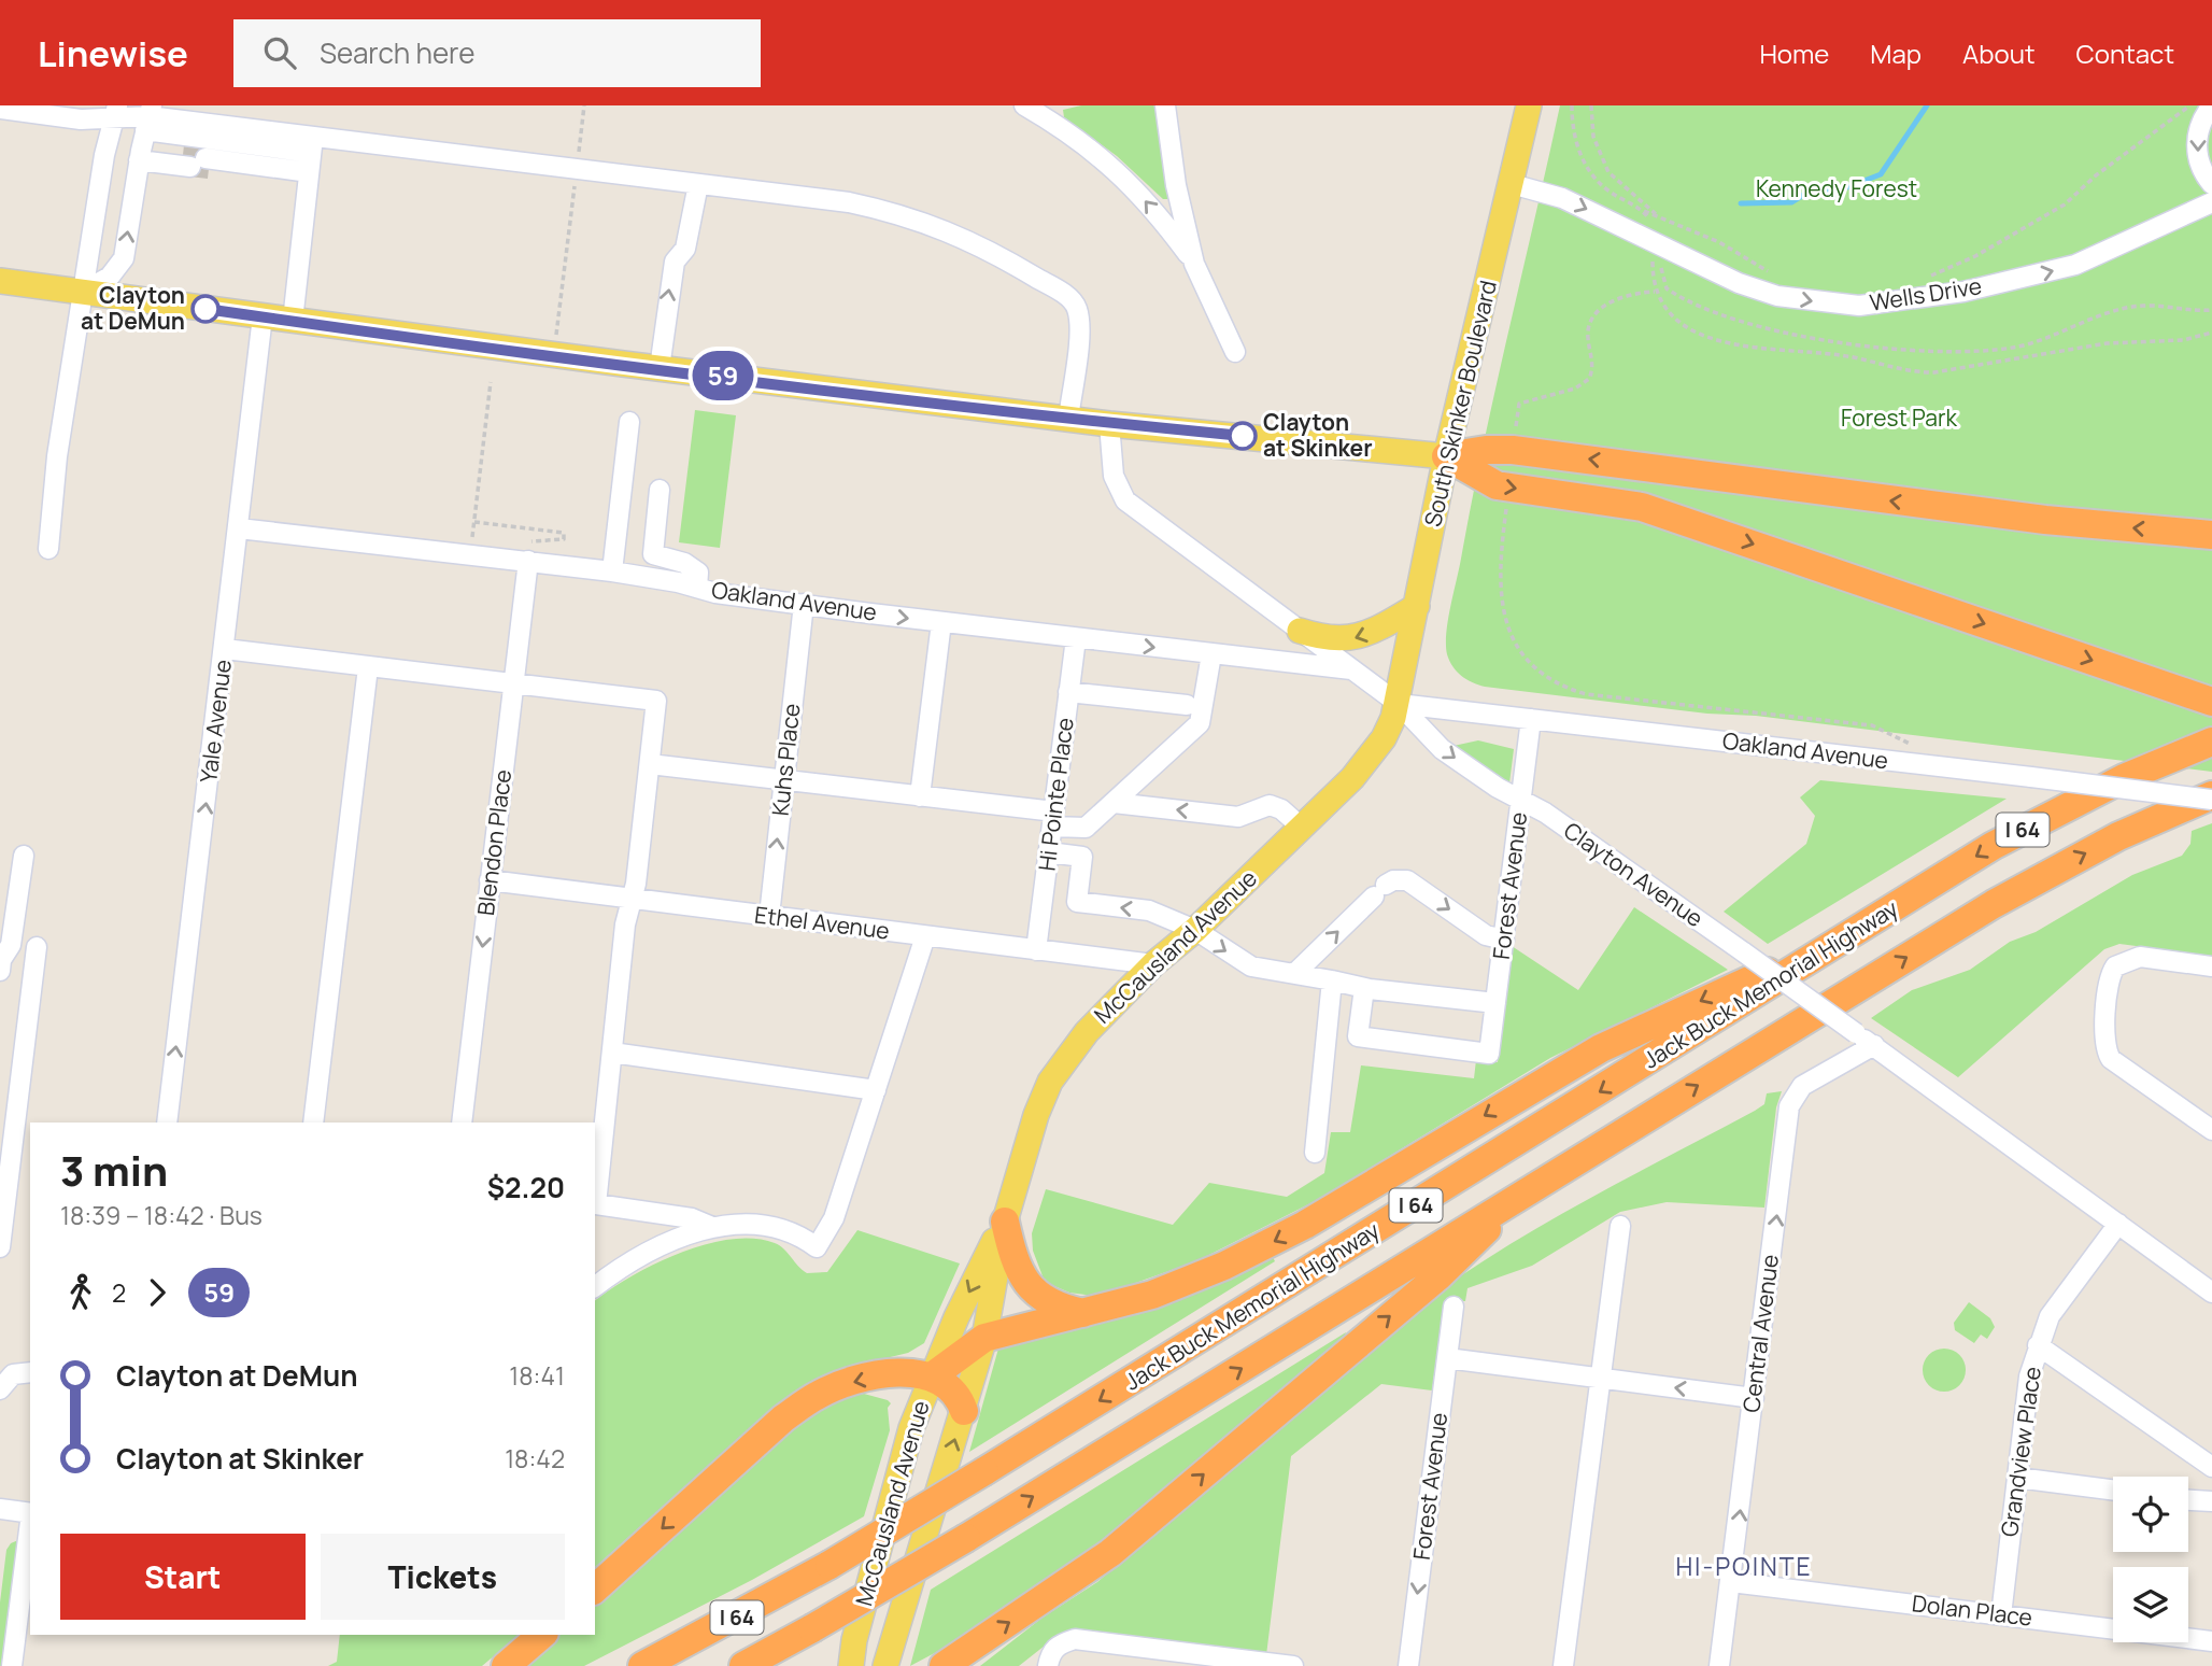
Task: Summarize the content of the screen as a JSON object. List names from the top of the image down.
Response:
{
  "streets": {
    "highway": ["I 64", "Jack Buck Memorial Highway"],
    "main road": ["South Skinker Boulevard", "McCausland Avenue"],
    "street": [
      "Wells Drive",
      "Oakland Avenue",
      "Yale Avenue",
      "Kuhs Place",
      "Hi Pointe Place",
      "Blendon Place",
      "Clayton Avenue",
      "Forest Avenue",
      "Ethel Avenue",
      "Central Avenue",
      "Grandview Place",
      "Dolan Place"
    ]
  },
  "crossings": [
    ["Wells Drive", "South Skinker Boulevard"],
    ["South Skinker Boulevard", "Oakland Avenue"],
    ["South Skinker Boulevard", "Clayton Avenue"],
    ["South Skinker Boulevard", "McCausland Avenue"],
    ["Oakland Avenue", "Yale Avenue"],
    ["Oakland Avenue", "Kuhs Place"],
    ["Oakland Avenue", "Hi Pointe Place"],
    ["Oakland Avenue", "Blendon Place"],
    ["Oakland Avenue", "Clayton Avenue"],
    ["Oakland Avenue", "Forest Avenue"],
    ["Oakland Avenue", "McCausland Avenue"],
    ["Oakland Avenue", "Jack Buck Memorial Highway"],
    ["Kuhs Place", "Ethel Avenue"],
    ["Hi Pointe Place", "Ethel Avenue"],
    ["Blendon Place", "Ethel Avenue"],
    ["Clayton Avenue", "Forest Avenue"],
    ["Clayton Avenue", "McCausland Avenue"],
    ["Clayton Avenue", "Central Avenue"],
    ["Clayton Avenue", "Grandview Place"],
    ["Ethel Avenue", "McCausland Avenue"],
    ["Central Avenue", "Dolan Place"],
    ["Grandview Place", "Dolan Place"]
  ],
  "one_way": ["Wells Drive"],
  "districts": ["HI-POINTE"],
  "parks": ["Kennedy Forest", "Forest Park"],
  "places": ["Clayton at DeMun", "Clayton at Skinker"],
  "lines": ["bus line 59"],
  "page": {
    "header": "Linewise",
    "search": "Search here",
    "nav": [
      "Home",
      "Map",
      "About",
      "Contact"
    ],
    "on_map": "59",
    "heading": ["3 min", "18:39 – 18:42 · Bus", "$2.20"],
    "legs": ["2", "59"],
    "list": [
      {
        "name": "Clayton at DeMun",
        "value": "18:41"
      },
      {
        "name": "Clayton at Skinker",
        "value": "18:42"
      }
    ],
    "buttons": ["Start", "Tickets"]
  }
}
